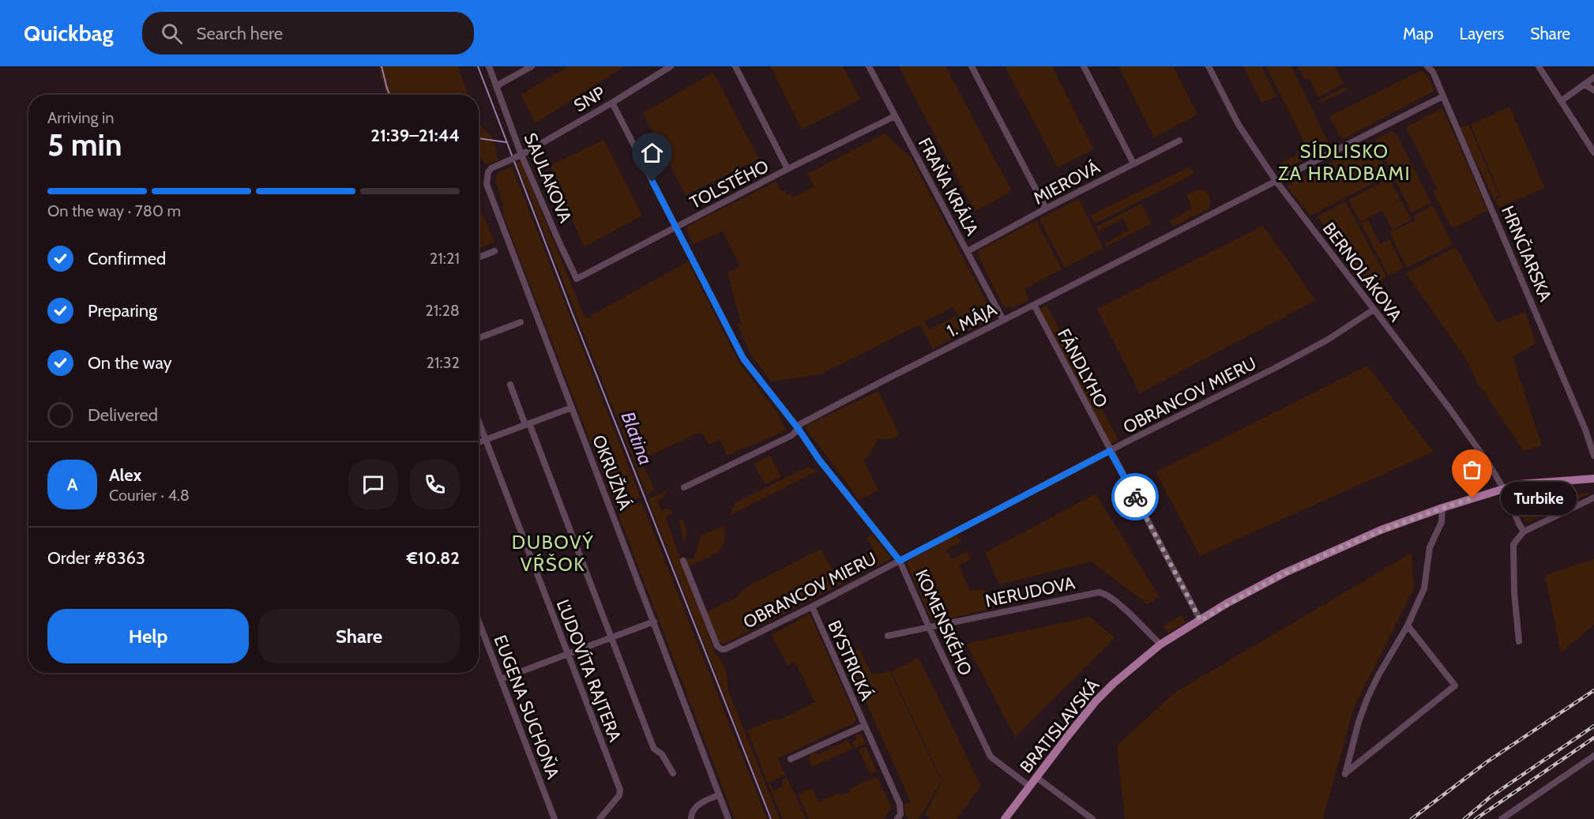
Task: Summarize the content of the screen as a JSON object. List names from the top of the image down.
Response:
{
  "streets": {
    "main road": ["BRATISLAVSKÁ"],
    "street": [
      "SNP",
      "SAULAKOVA",
      "MIEROVÁ",
      "TOLSTÉHO",
      "FRAŇA KRÁĽA",
      "HRNČIARSKA",
      "BERNOLÁKOVA",
      "1. MÁJA",
      "FÁNDLYHO",
      "OBRANCOV MIERU",
      "OKRUŽNÁ",
      "NERUDOVA",
      "KOMENSKÉHO",
      "BYSTRICKÁ",
      "ĽUDOVÍTA RAJTERA",
      "EUGENA SUCHOŇA"
    ]
  },
  "crossings": [
    ["SNP", "SAULAKOVA"],
    ["SNP", "OKRUŽNÁ"],
    ["SNP", "KOMENSKÉHO"],
    ["SAULAKOVA", "TOLSTÉHO"],
    ["SAULAKOVA", "OKRUŽNÁ"],
    ["MIEROVÁ", "FRAŇA KRÁĽA"],
    ["TOLSTÉHO", "FRAŇA KRÁĽA"],
    ["TOLSTÉHO", "KOMENSKÉHO"],
    ["FRAŇA KRÁĽA", "1. MÁJA"],
    ["HRNČIARSKA", "1. MÁJA"],
    ["BERNOLÁKOVA", "1. MÁJA"],
    ["BERNOLÁKOVA", "OBRANCOV MIERU"],
    ["BERNOLÁKOVA", "BRATISLAVSKÁ"],
    ["1. MÁJA", "FÁNDLYHO"],
    ["1. MÁJA", "KOMENSKÉHO"],
    ["FÁNDLYHO", "OBRANCOV MIERU"],
    ["FÁNDLYHO", "BRATISLAVSKÁ"],
    ["OBRANCOV MIERU", "KOMENSKÉHO"],
    ["OBRANCOV MIERU", "BYSTRICKÁ"],
    ["NERUDOVA", "KOMENSKÉHO"],
    ["NERUDOVA", "BRATISLAVSKÁ"],
    ["KOMENSKÉHO", "BRATISLAVSKÁ"]
  ],
  "districts": ["SÍDLISKO ZA HRADBAMI", "DUBOVÝ VŔŠOK"],
  "water": ["Blatina"],
  "places": ["Turbike"],
  "page": {
    "header": "Quickbag",
    "search": "Search here",
    "nav": ["Map", "Layers", "Share"],
    "heading": ["5 min", "Arriving in", "21:39–21:44"],
    "panel": [
      "Alex",
      "Courier · 4.8",
      "Order #8363",
      "€10.82"
    ],
    "bar": "On the way · 780 m",
    "list": [
      ["Confirmed", "21:21"],
      ["Preparing", "21:28"],
      ["On the way", "21:32"],
      "Delivered"
    ],
    "round": "A",
    "bubble": "Turbike",
    "buttons": ["Help", "Share"]
  }
}
